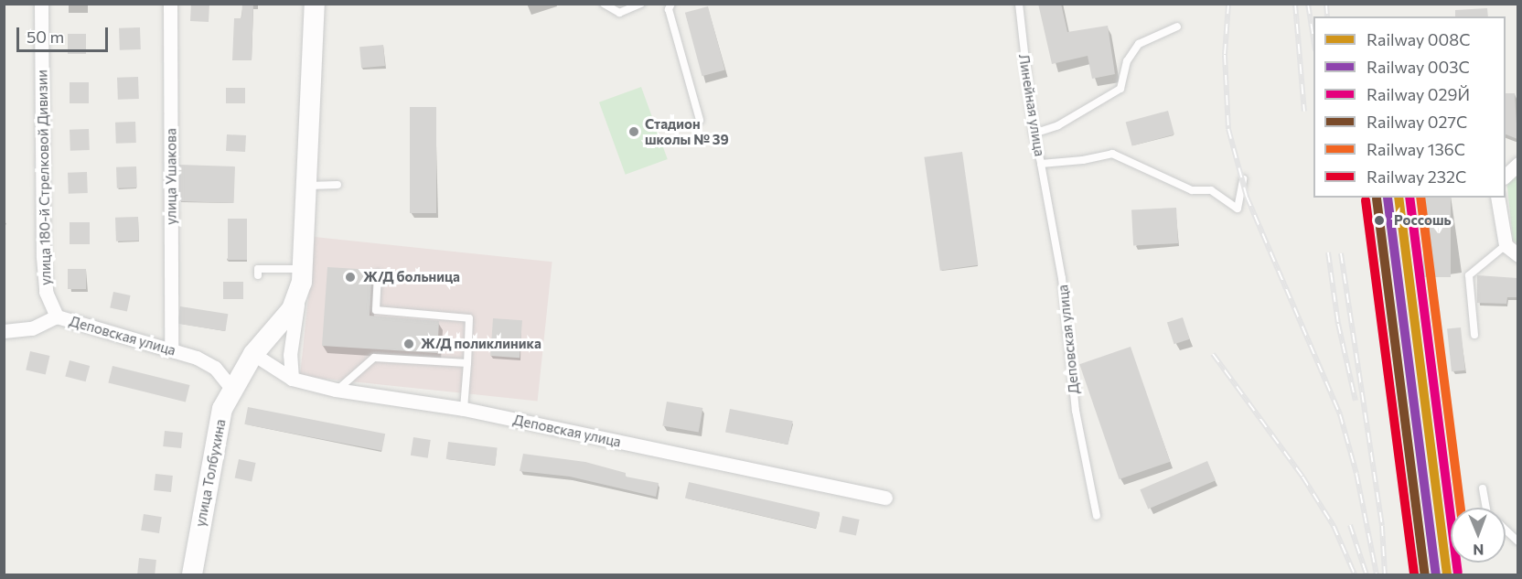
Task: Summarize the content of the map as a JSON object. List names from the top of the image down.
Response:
{
  "streets": {
    "street": [
      "улица Ушакова",
      "улица 180-й Стрелковой Дивизии",
      "Деповская улица",
      "улица Толбухина"
    ],
    "lane": ["Линейная улица"]
  },
  "crossings": [
    ["Линейная улица", "Деповская улица"],
    ["улица Ушакова", "Деповская улица"],
    ["улица 180-й Стрелковой Дивизии", "Деповская улица"],
    ["Деповская улица", "улица Толбухина"]
  ],
  "places": [
    "Стадион школы № 39",
    "Россошь",
    "Ж/Д больница",
    "Ж/Д поликлиника"
  ],
  "lines": [
    "rail line 008С",
    "rail line 003С",
    "rail line 029Й",
    "rail line 136С",
    "rail line 027С",
    "rail line 232C"
  ],
  "legend": [
    "Railway 008С",
    "Railway 003С",
    "Railway 029Й",
    "Railway 027С",
    "Railway 136С",
    "Railway 232C"
  ],
  "scale_bar": "50 m",
  "north": "bottom"
}
